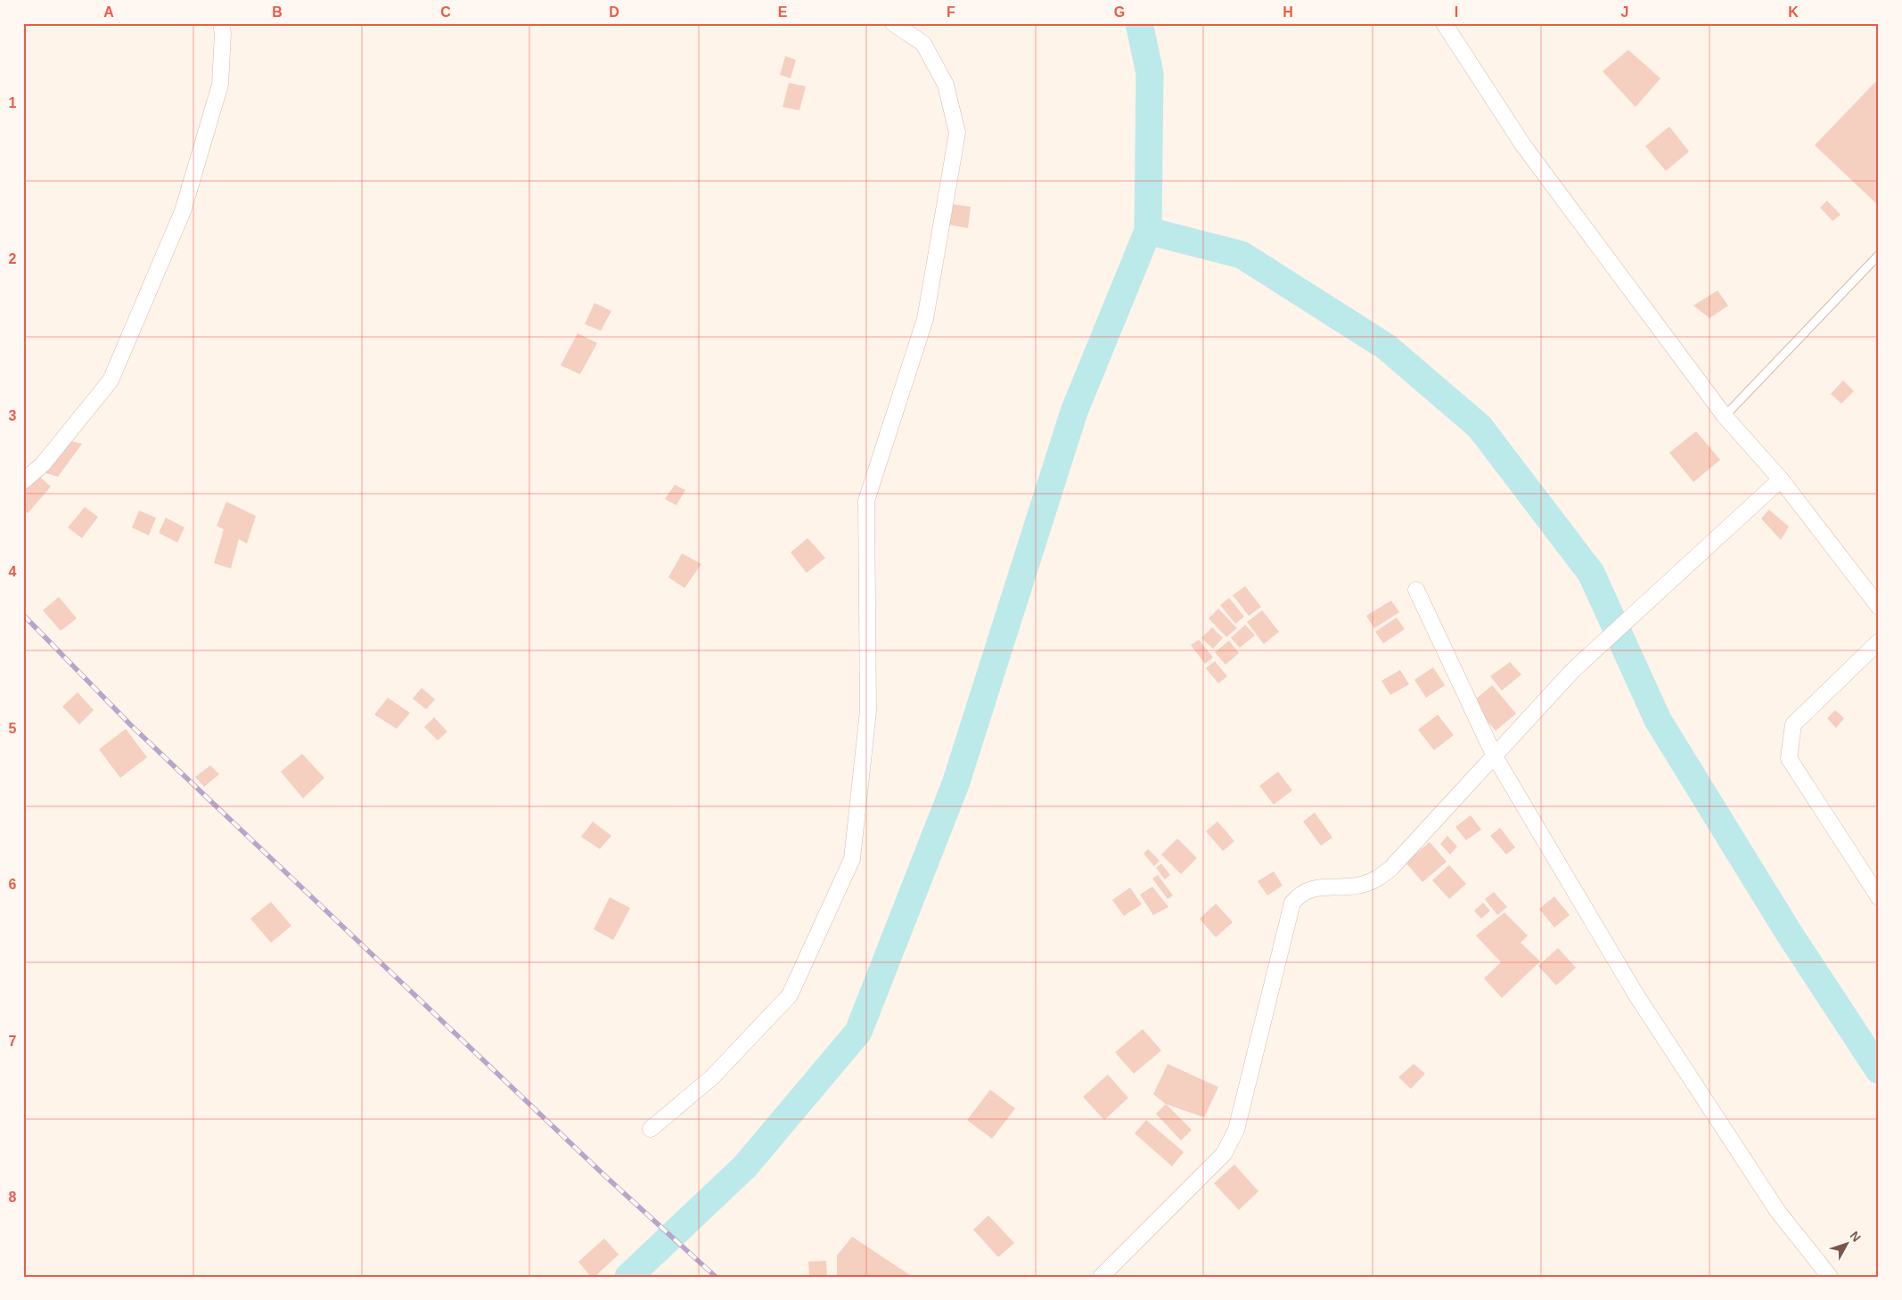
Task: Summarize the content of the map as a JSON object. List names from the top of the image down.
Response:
{
  "north": "top right",
  "grid": {
    "columns": [
      "A",
      "B",
      "C",
      "D",
      "E",
      "F",
      "G",
      "H",
      "I",
      "J",
      "K"
    ],
    "rows": [
      "1",
      "2",
      "3",
      "4",
      "5",
      "6",
      "7",
      "8"
    ]
  }
}
